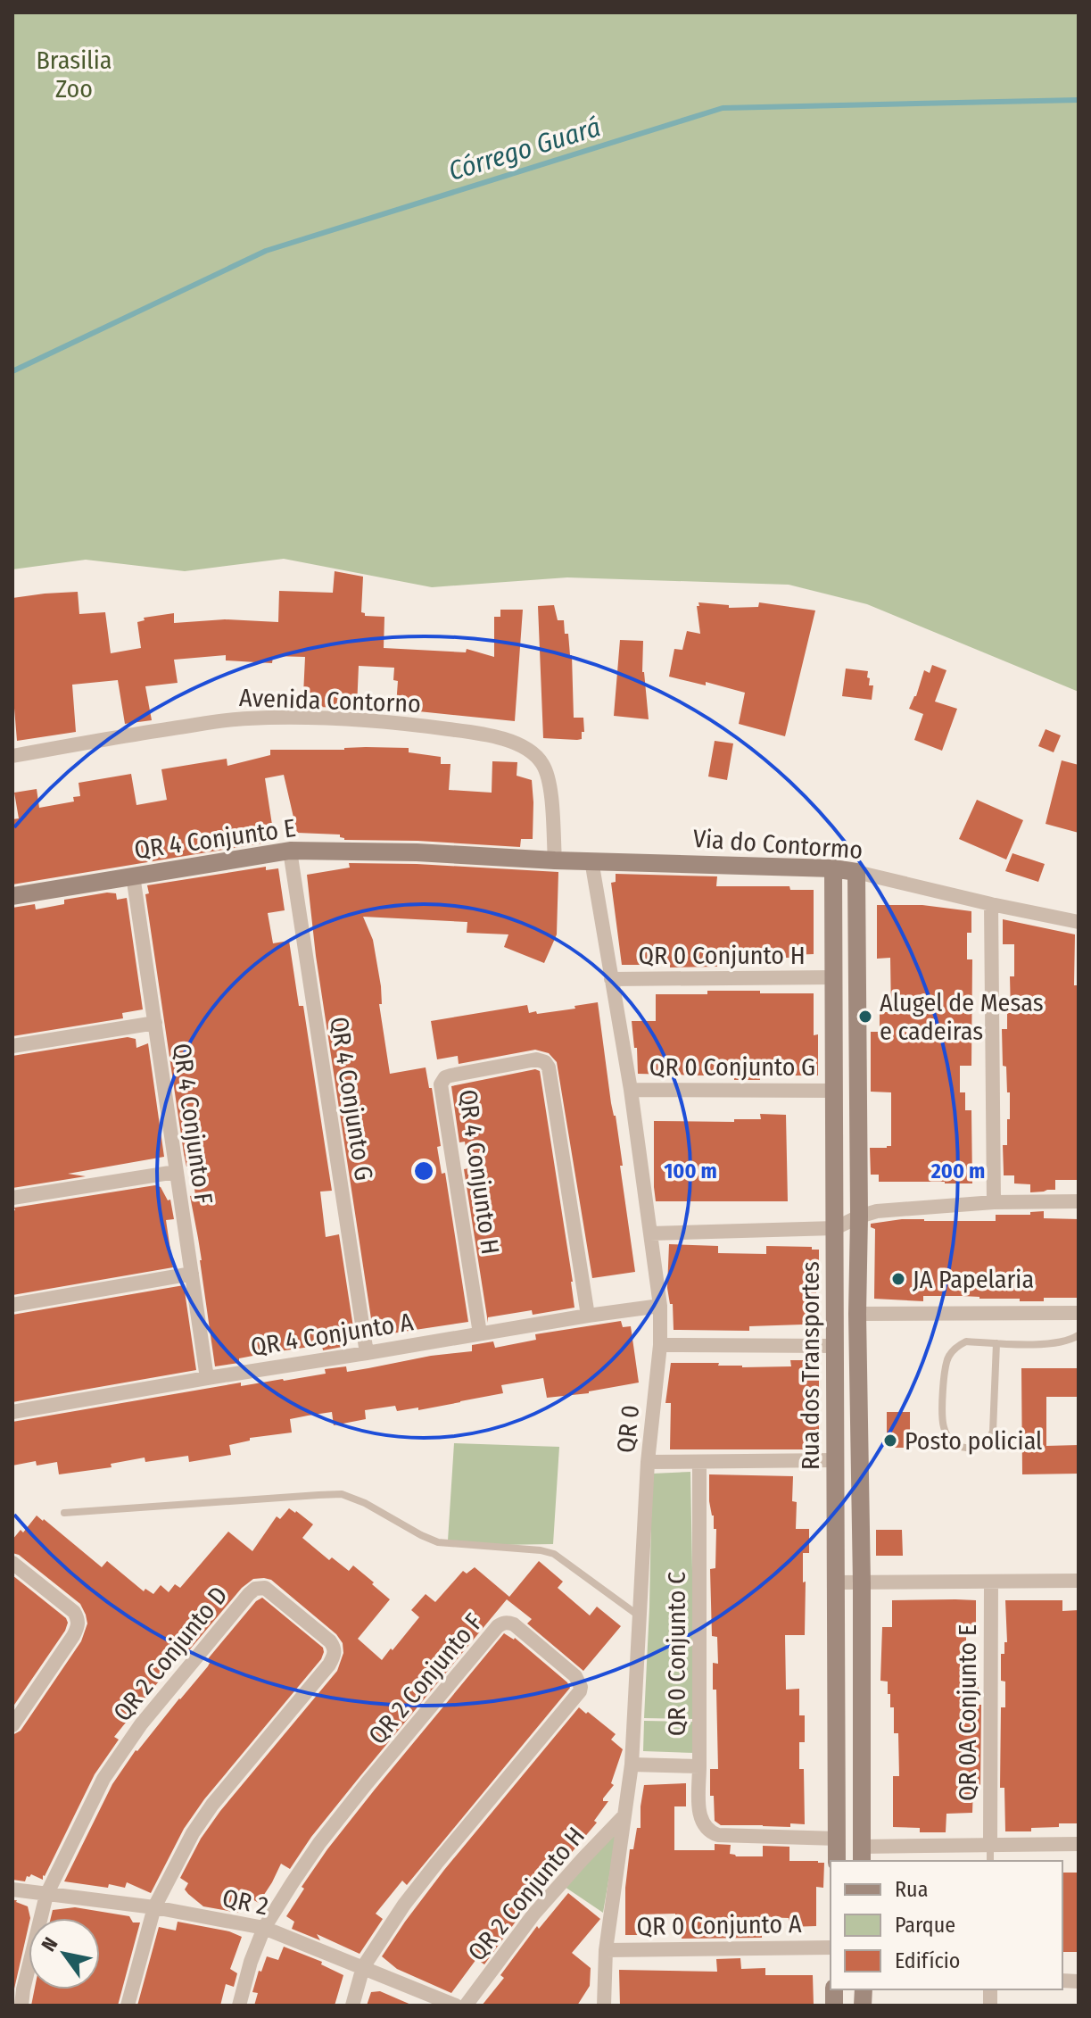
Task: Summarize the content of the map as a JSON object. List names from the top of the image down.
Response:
{
  "streets": {
    "street": [
      "Avenida Contorno",
      "QR 4 Conjunto E",
      "Via do Contormo",
      "QR 0 Conjunto H",
      "QR 0 Conjunto G",
      "QR 4 Conjunto G",
      "QR 4 Conjunto F",
      "QR 4 Conjunto H",
      "QR 4 Conjunto A",
      "Rua dos Transportes",
      "QR 0",
      "QR 2 Conjunto D",
      "QR 0 Conjunto C",
      "QR 2 Conjunto F",
      "QR 0A Conjunto E",
      "QR 2 Conjunto H",
      "QR 2",
      "QR 0 Conjunto A"
    ]
  },
  "crossings": [
    ["Avenida Contorno", "QR 4 Conjunto E"],
    ["Avenida Contorno", "Via do Contormo"],
    ["QR 4 Conjunto E", "Via do Contormo"],
    ["QR 4 Conjunto E", "QR 4 Conjunto G"],
    ["QR 4 Conjunto E", "QR 4 Conjunto F"],
    ["Via do Contormo", "Rua dos Transportes"],
    ["Via do Contormo", "QR 0"],
    ["QR 0 Conjunto H", "Rua dos Transportes"],
    ["QR 0 Conjunto H", "QR 0"],
    ["QR 0 Conjunto G", "Rua dos Transportes"],
    ["QR 0 Conjunto G", "QR 0"],
    ["QR 4 Conjunto G", "QR 4 Conjunto A"],
    ["QR 4 Conjunto F", "QR 4 Conjunto A"],
    ["QR 4 Conjunto H", "QR 4 Conjunto A"],
    ["QR 4 Conjunto A", "QR 0"],
    ["Rua dos Transportes", "QR 0 Conjunto C"],
    ["QR 0", "QR 2 Conjunto H"],
    ["QR 0", "QR 0 Conjunto A"],
    ["QR 2 Conjunto D", "QR 2"],
    ["QR 2 Conjunto F", "QR 2"]
  ],
  "water": ["Córrego Guará"],
  "parks": ["Brasilia Zoo"],
  "places": ["Alugel de Mesas e cadeiras", "JA Papelaria", "Posto policial"],
  "legend": ["Rua", "Parque", "Edifício"],
  "north": "top left",
  "rings": ["100 m", "200 m"]
}
